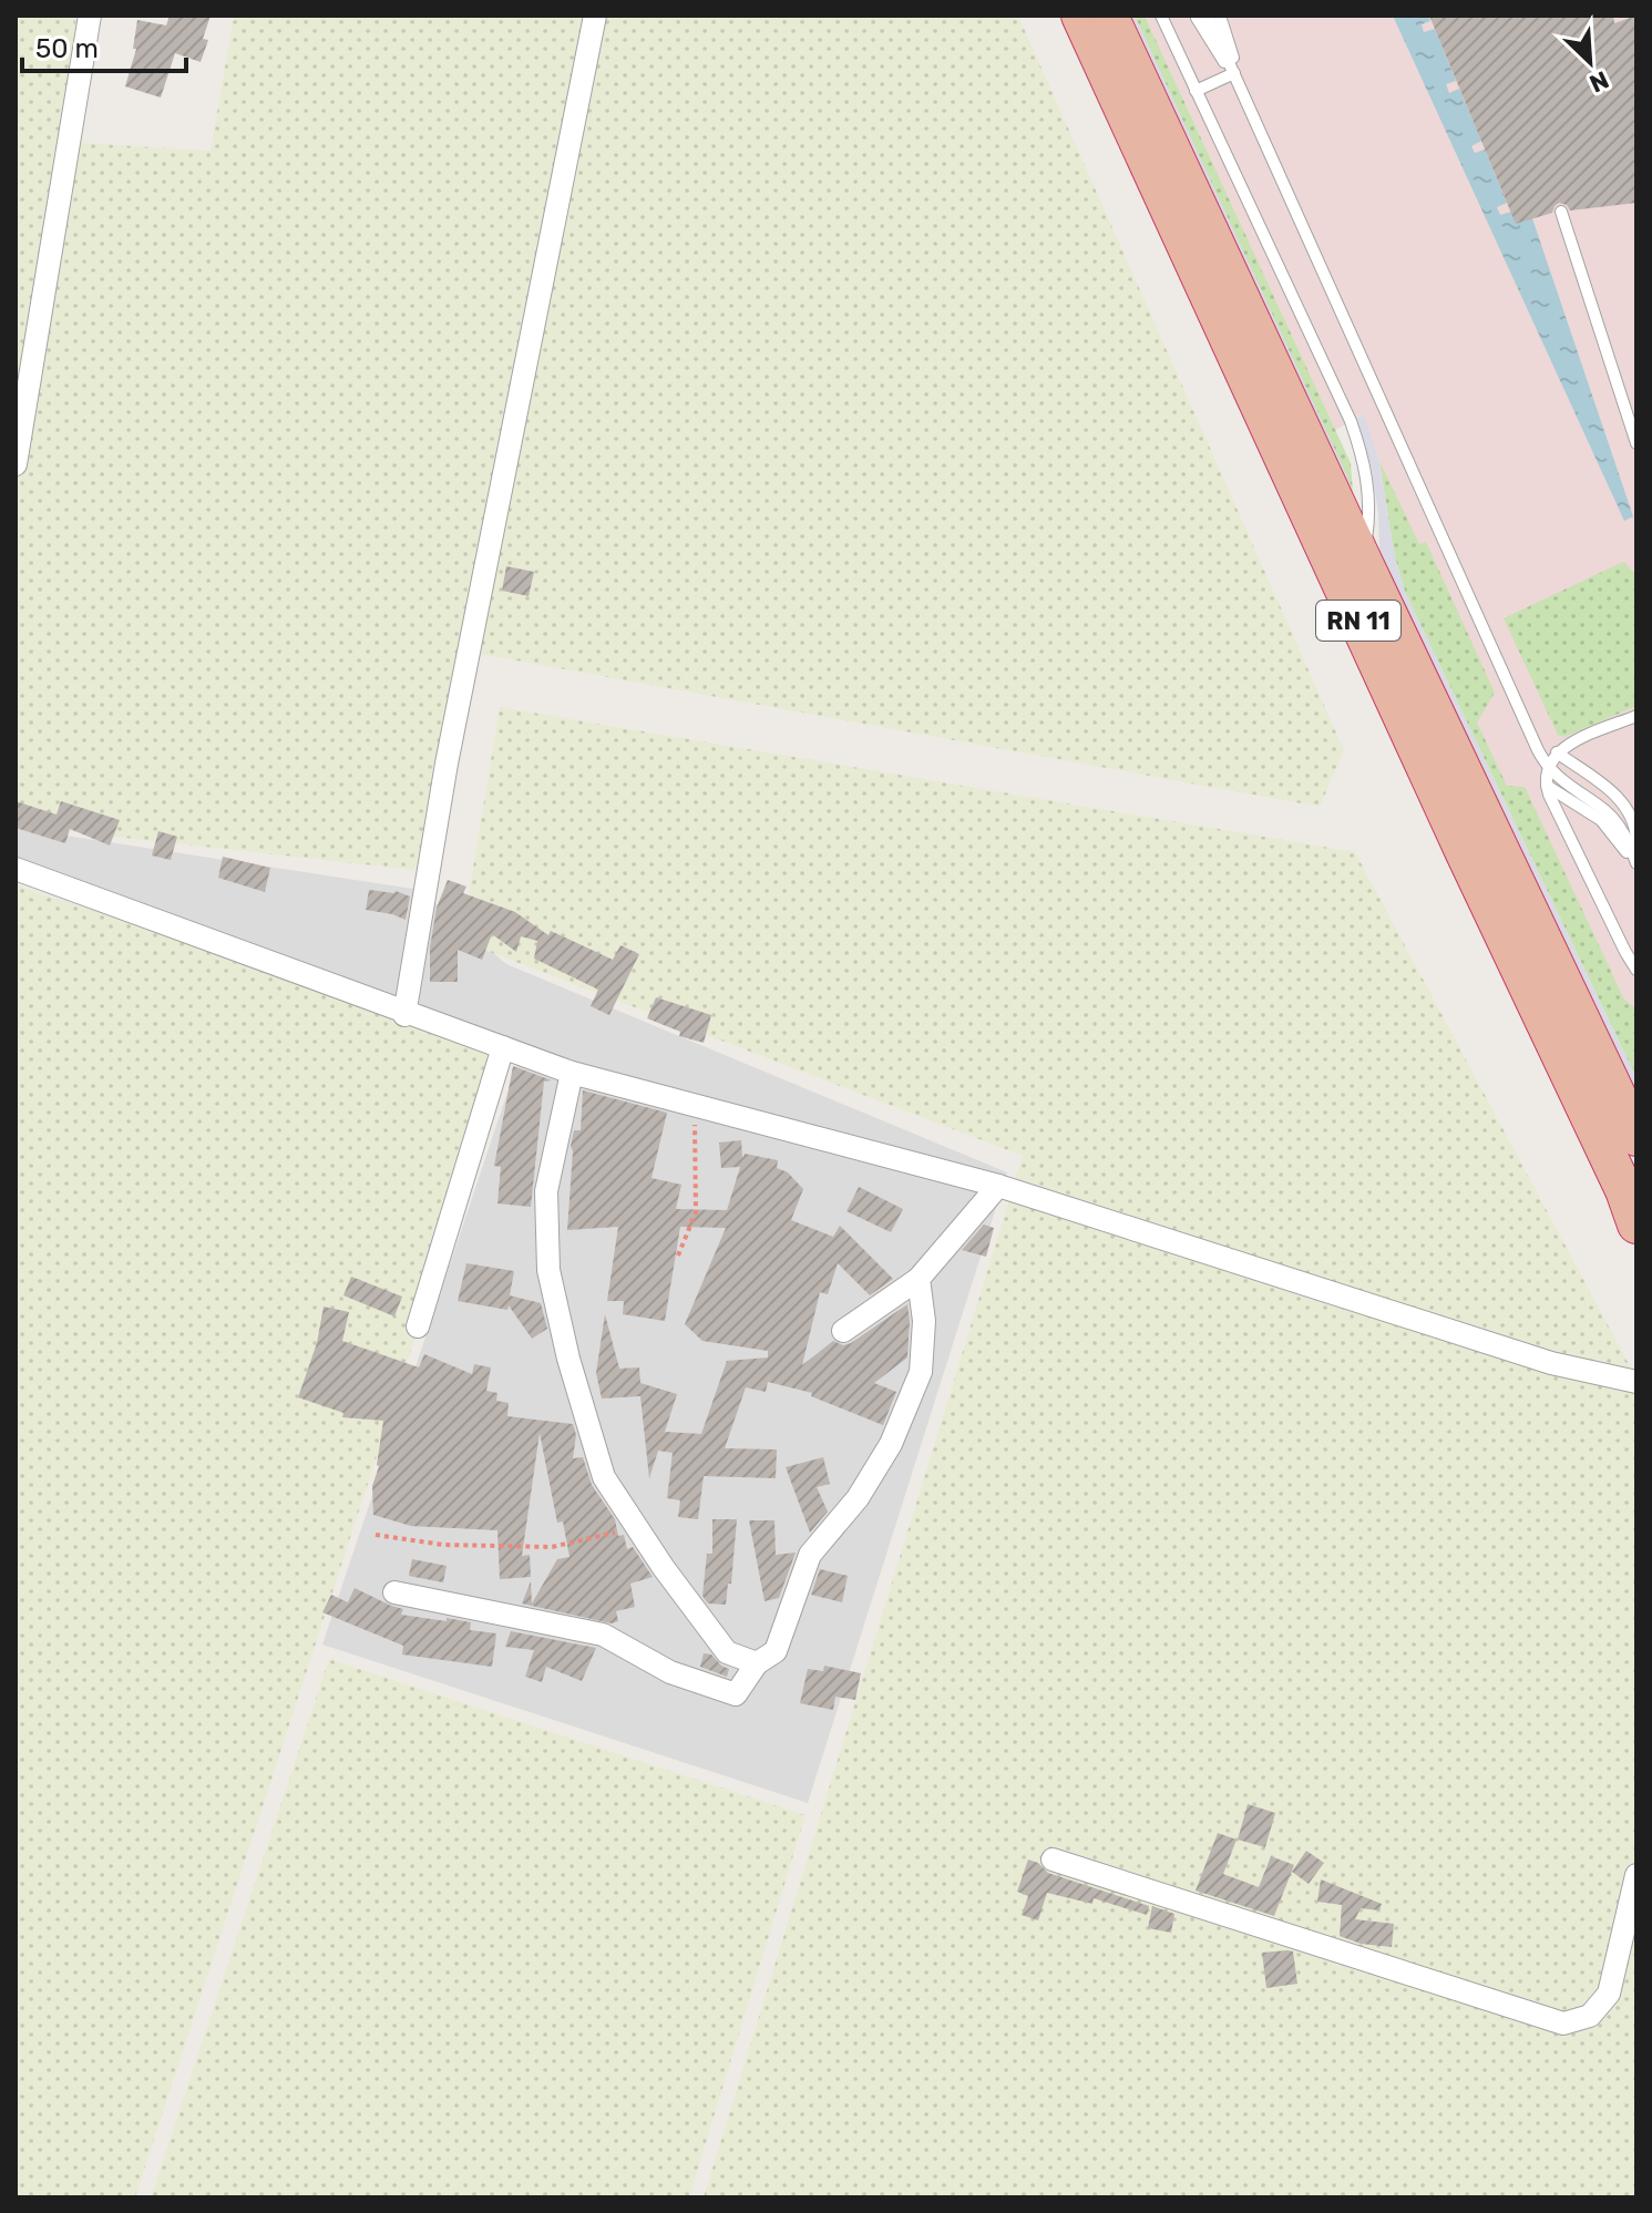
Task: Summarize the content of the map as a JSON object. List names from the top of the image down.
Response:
{
  "streets": {
    "highway": ["RN 11"]
  },
  "scale_bar": "50 m",
  "north": "bottom right"
}
